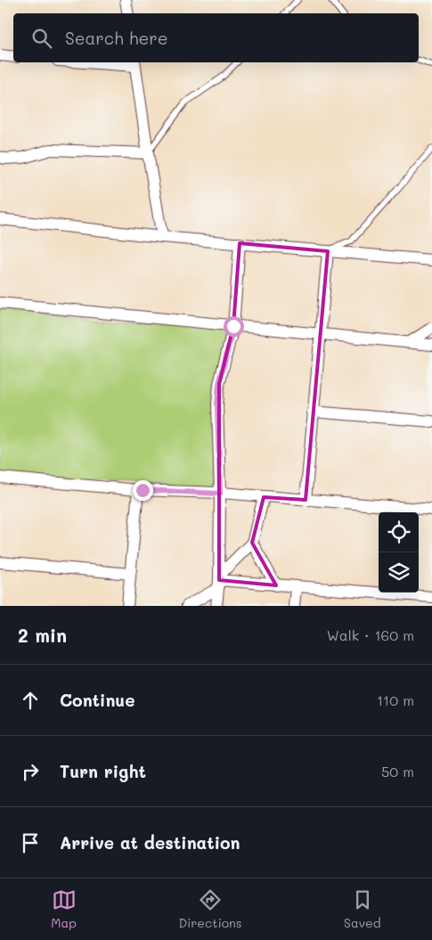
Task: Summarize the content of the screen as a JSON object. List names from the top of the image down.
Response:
{
  "page": {
    "search": "Search here",
    "heading": ["2 min", "Walk · 160 m"],
    "list": [
      ["Continue", "110 m"],
      ["Turn right", "50 m"],
      "Arrive at destination"
    ],
    "nav": ["Map", "Directions", "Saved"]
  }
}
